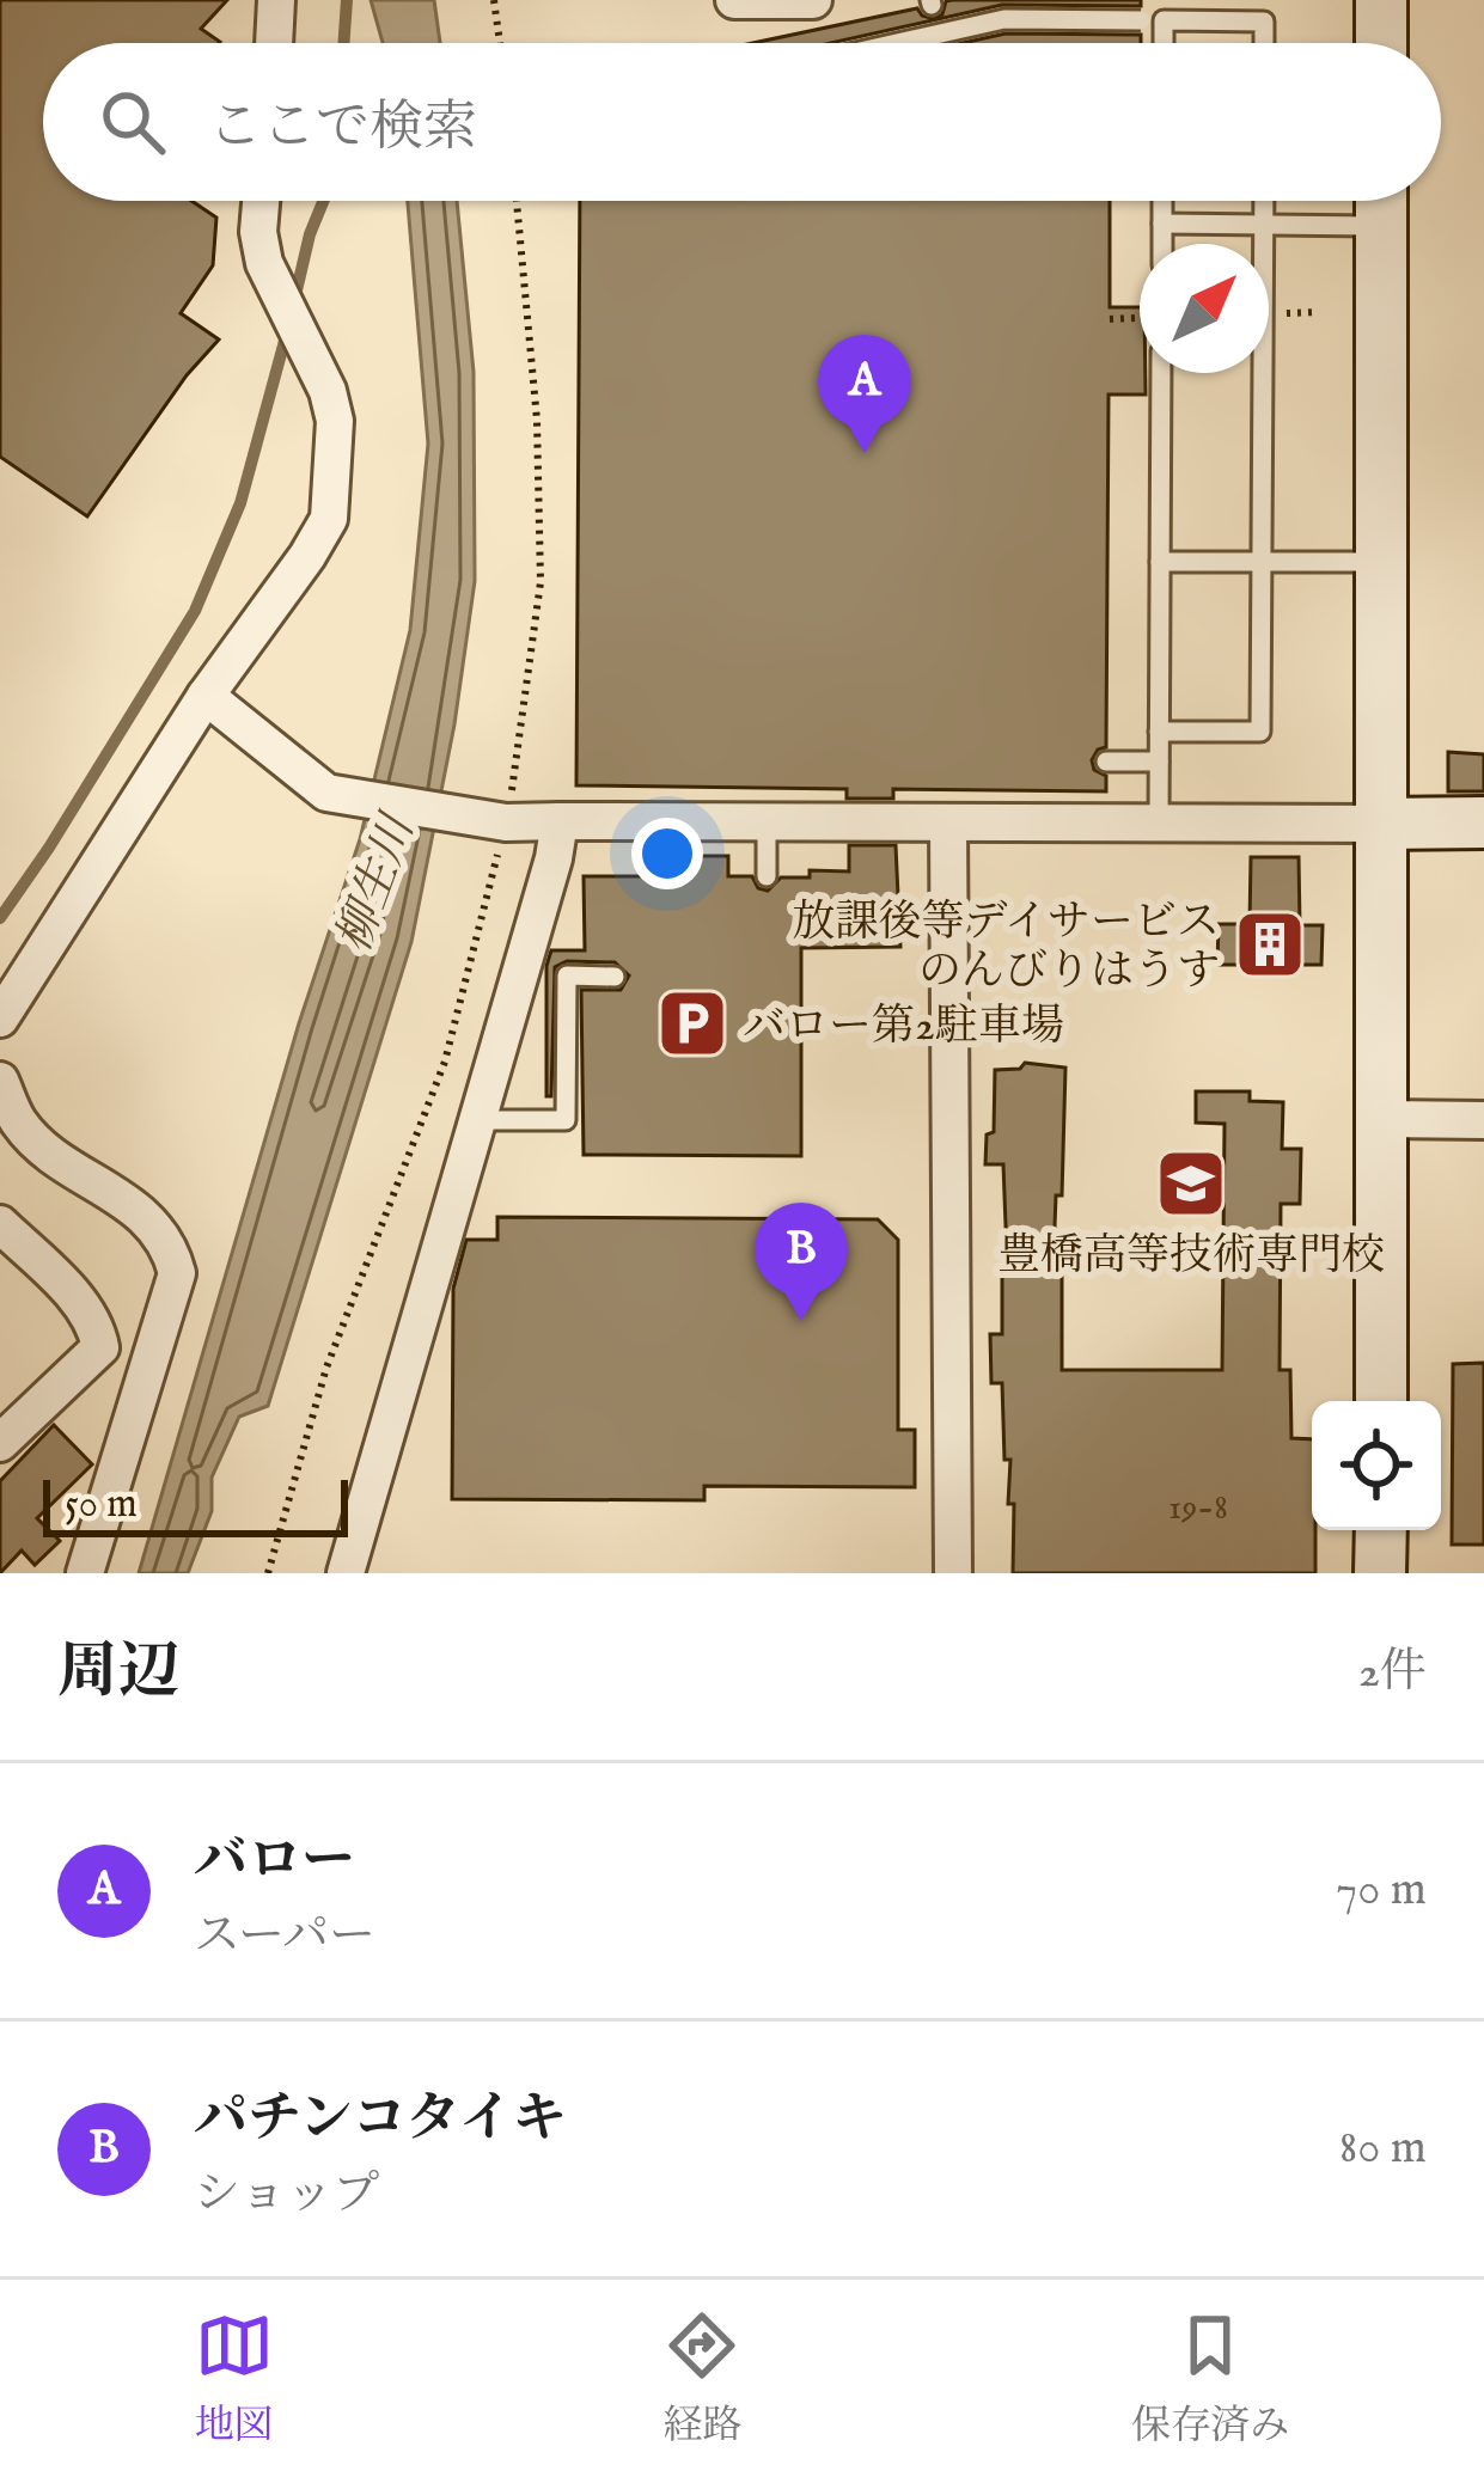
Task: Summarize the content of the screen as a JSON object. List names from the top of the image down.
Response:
{
  "water": ["柳生川"],
  "places": {
    "building": ["放課後等デイサービス のんびりはうす"],
    "parking": ["バロー第2駐車場"],
    "school or university": ["豊橋高等技術専門校"]
  },
  "house_numbers": ["19-8"],
  "scale_bar": "50 m",
  "north": "top right",
  "page": {
    "search": "ここで検索",
    "pins": ["A", "B"],
    "scale": "50 m",
    "heading": ["周辺", "2件"],
    "list": [
      {
        "mark": "A",
        "name": "バロー",
        "note": "スーパー",
        "value": "70 m"
      },
      {
        "mark": "B",
        "name": "パチンコタイキ",
        "note": "ショップ",
        "value": "80 m"
      }
    ],
    "nav": ["地図", "経路", "保存済み"]
  }
}
